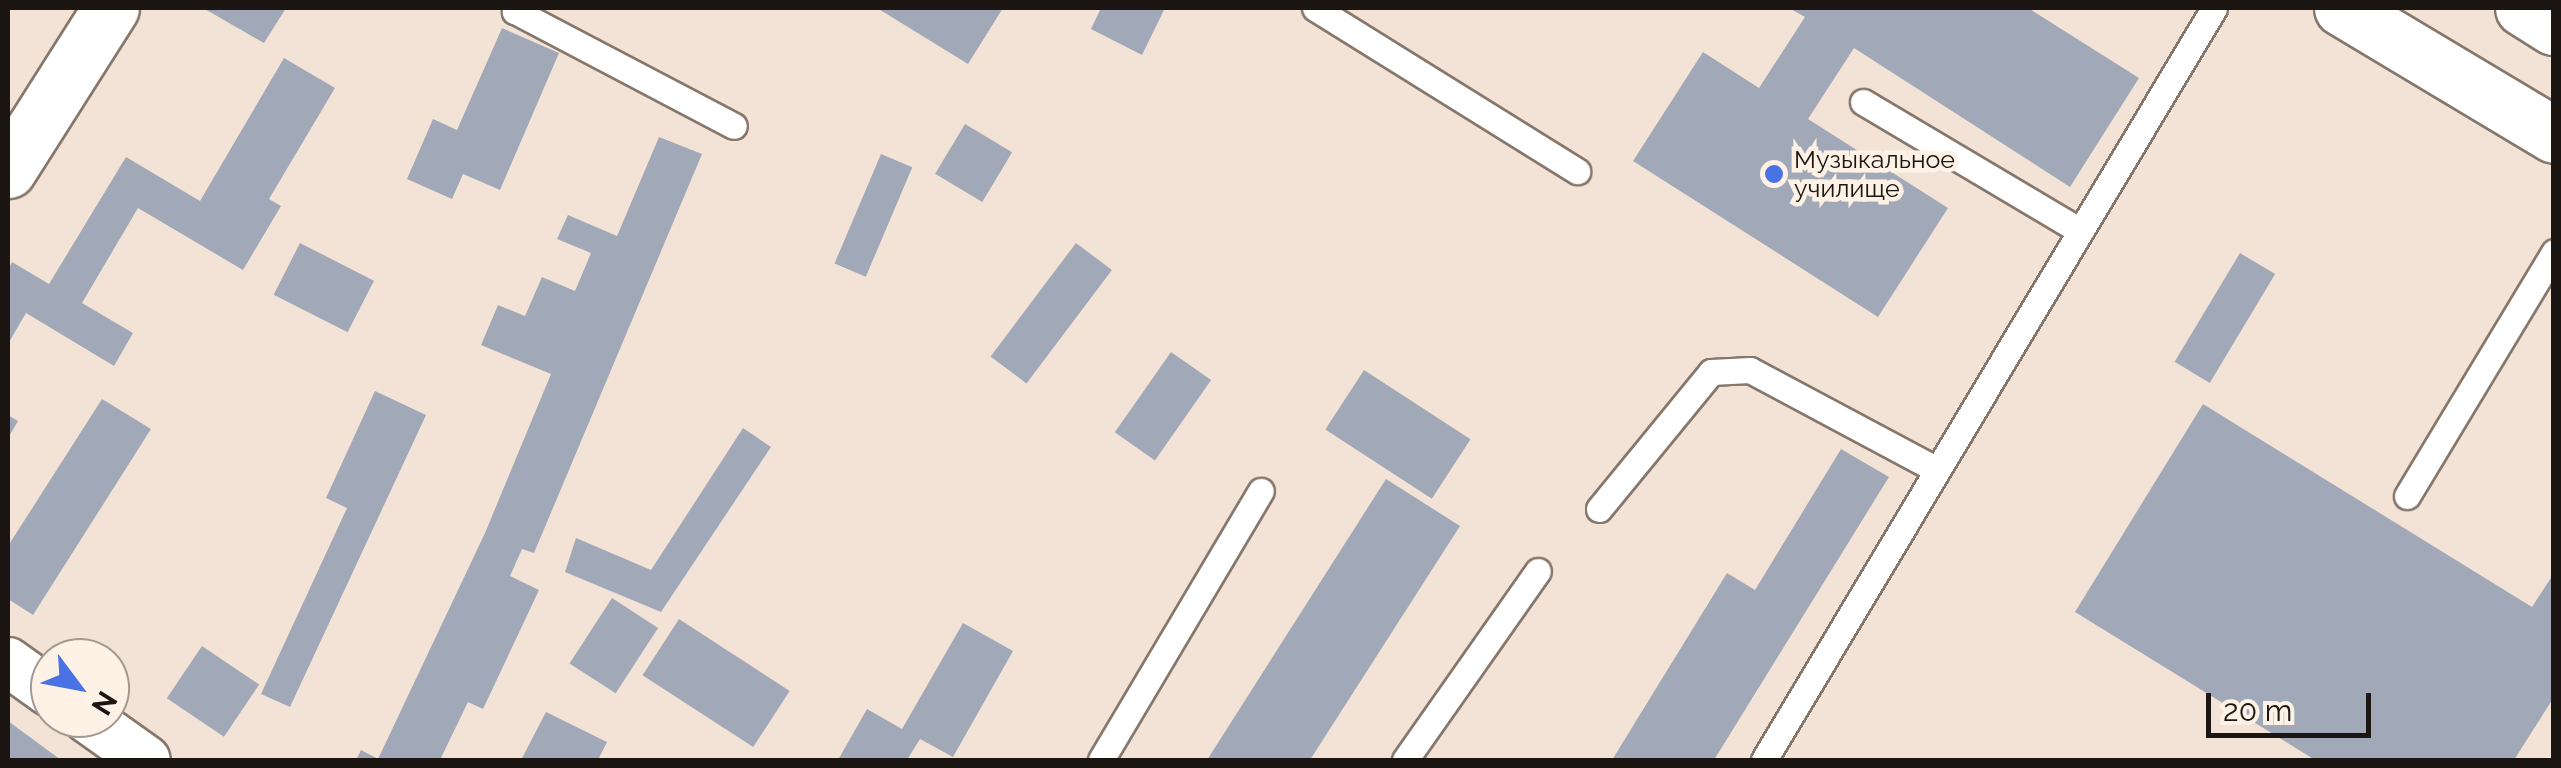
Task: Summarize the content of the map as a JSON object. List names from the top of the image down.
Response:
{
  "places": ["Музыкальное училище"],
  "scale_bar": "20 m",
  "north": "bottom right"
}
